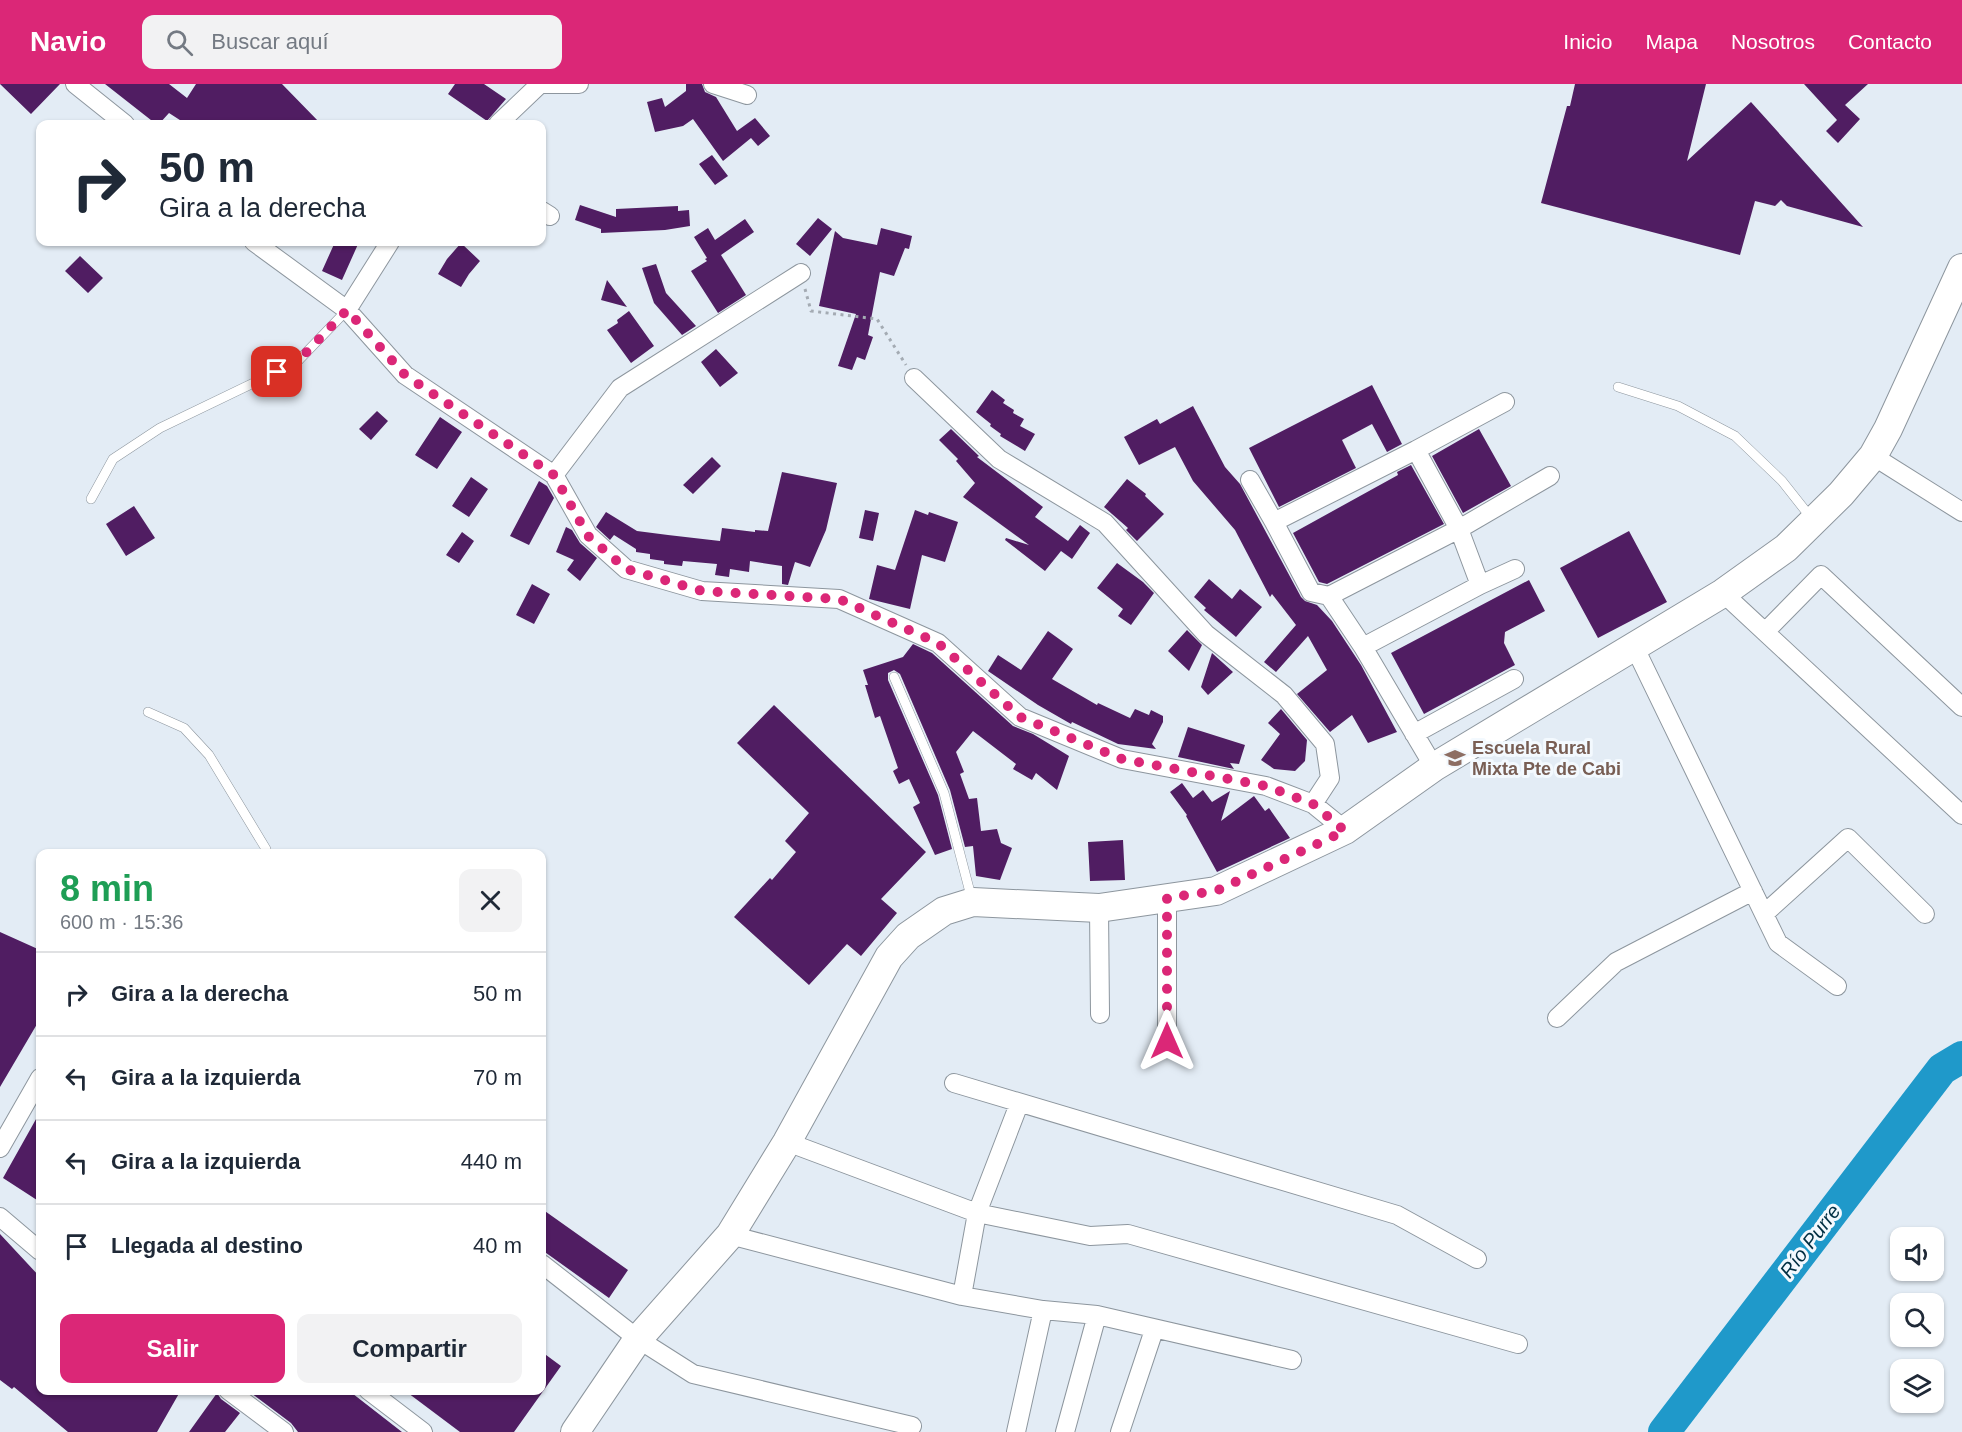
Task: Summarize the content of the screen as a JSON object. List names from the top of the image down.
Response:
{
  "water": ["Río Purre"],
  "places": {
    "school or university": ["Escuela Rural Mixta Pte de Cabi"]
  },
  "page": {
    "header": "Navio",
    "search": "Buscar aquí",
    "nav": [
      "Inicio",
      "Mapa",
      "Nosotros",
      "Contacto"
    ],
    "turn": ["50 m", "Gira a la derecha"],
    "heading": ["8 min", "600 m · 15:36"],
    "list": [
      {
        "name": "Gira a la derecha",
        "value": "50 m"
      },
      {
        "name": "Gira a la izquierda",
        "value": "70 m"
      },
      {
        "name": "Gira a la izquierda",
        "value": "440 m"
      },
      {
        "name": "Llegada al destino",
        "value": "40 m"
      }
    ],
    "buttons": ["Salir", "Compartir"]
  }
}
